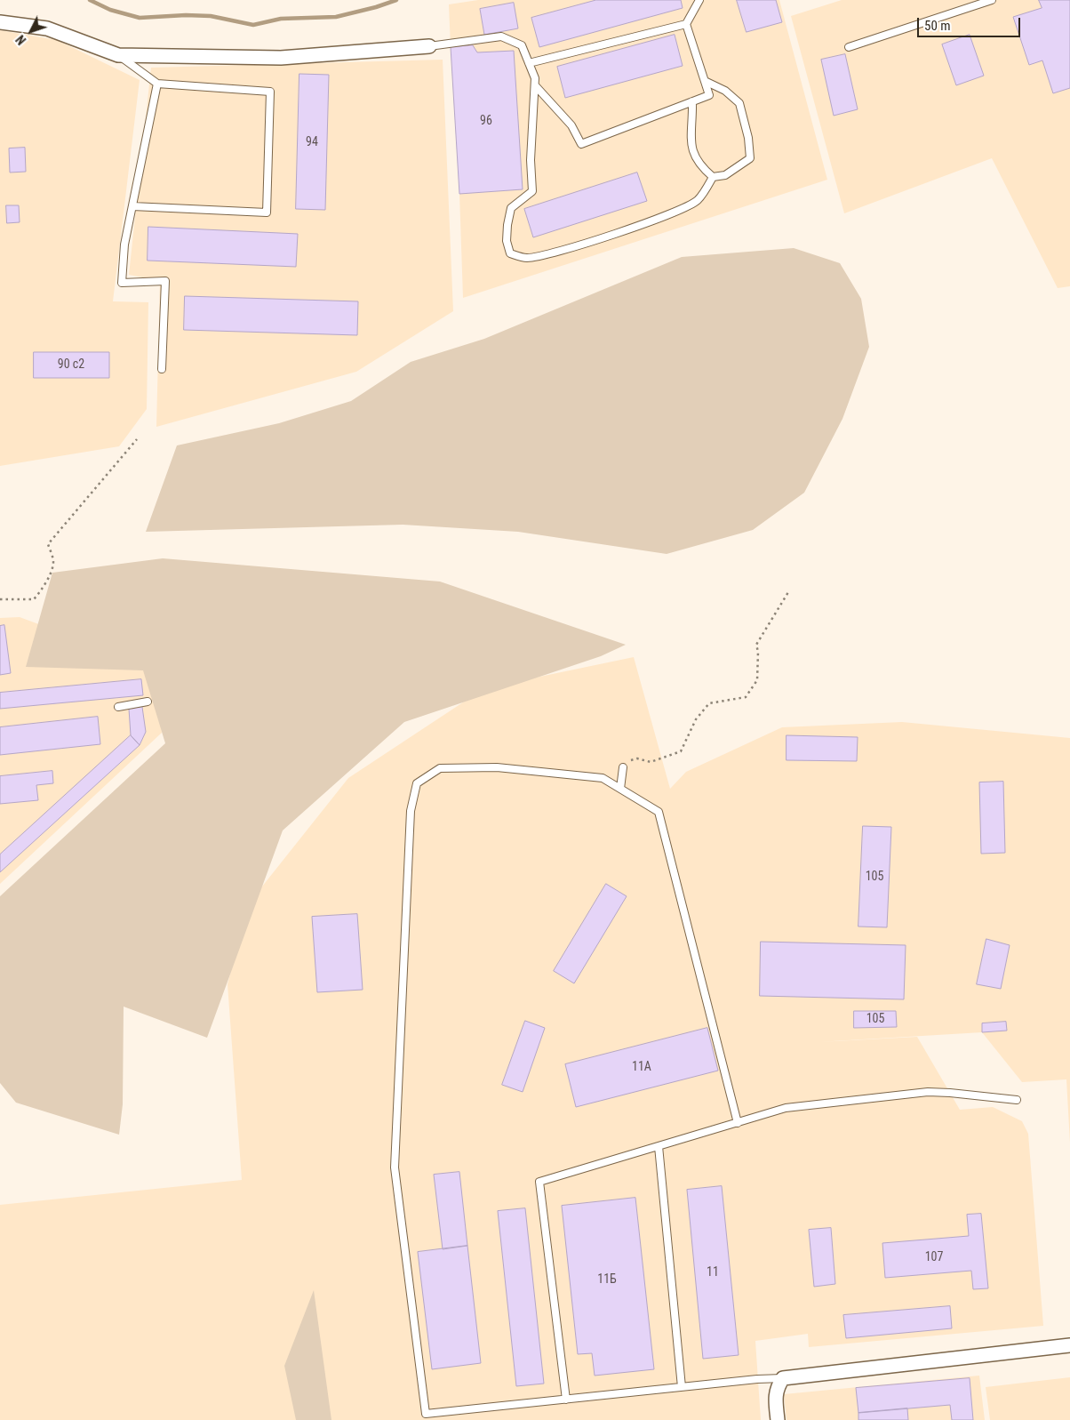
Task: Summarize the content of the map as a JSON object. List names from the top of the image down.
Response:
{
  "house_numbers": [
    "96",
    "94",
    "90 с2",
    "105",
    "105",
    "11А",
    "107",
    "11",
    "11Б"
  ],
  "scale_bar": "50 m",
  "north": "bottom left"
}
